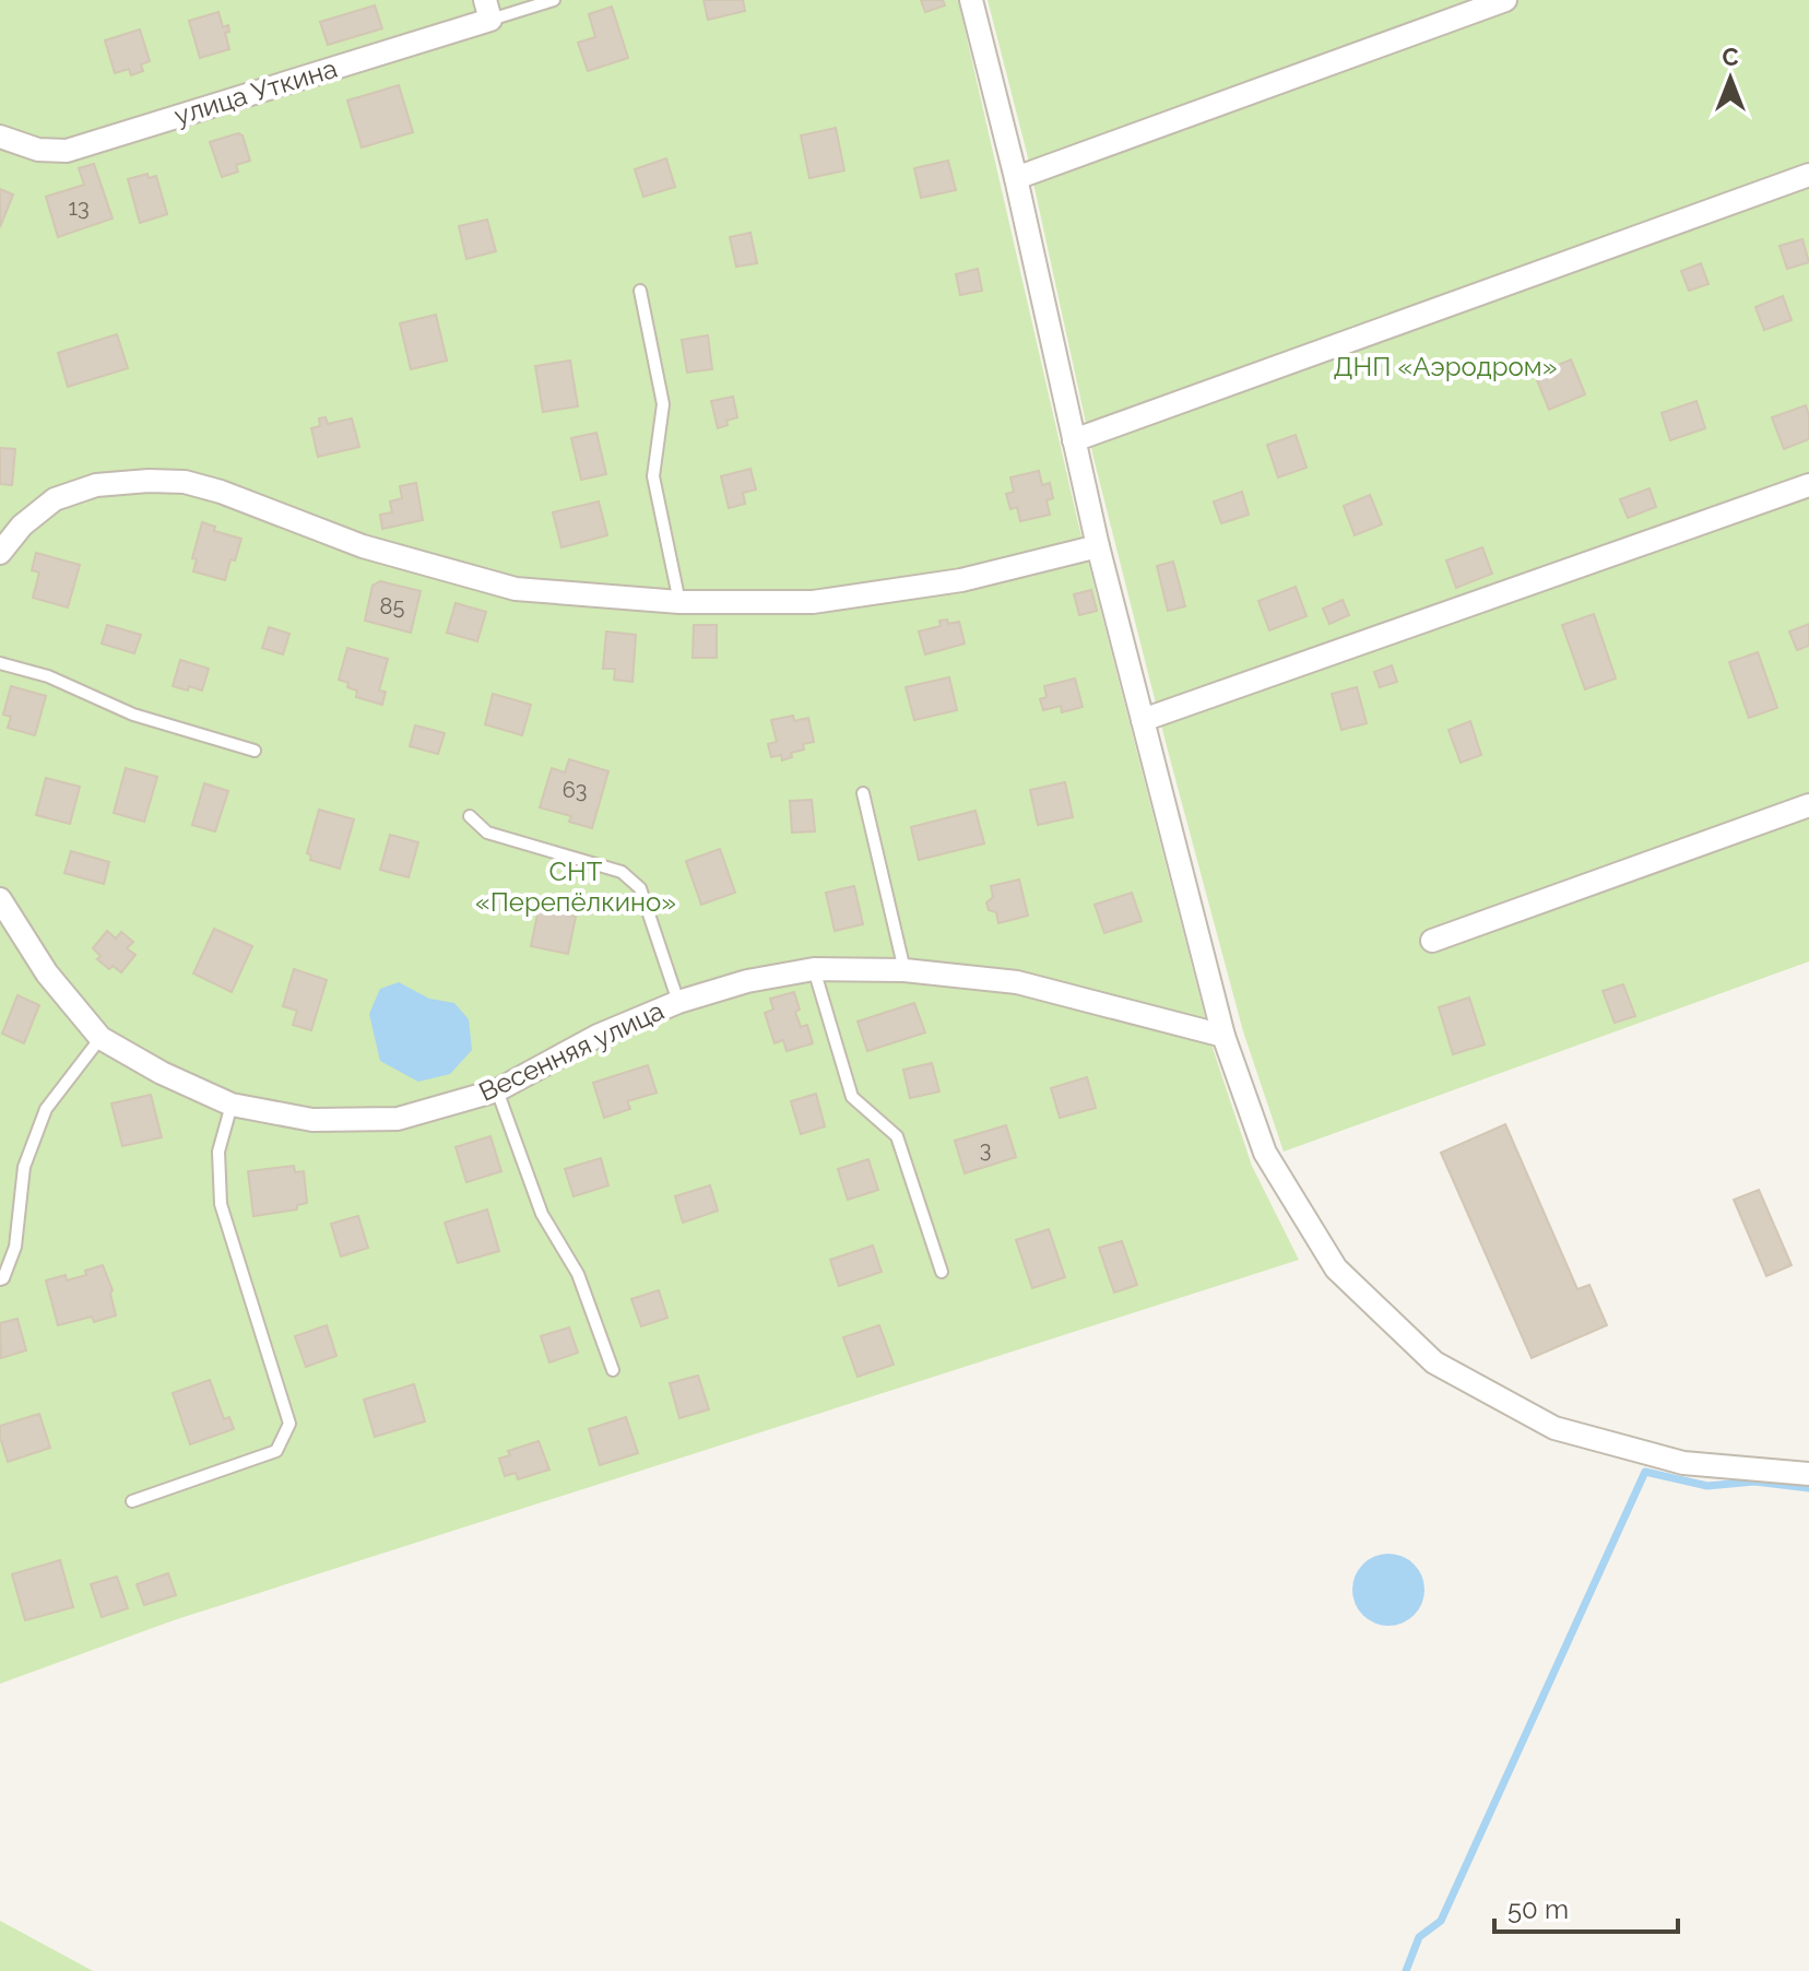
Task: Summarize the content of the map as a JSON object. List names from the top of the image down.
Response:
{
  "streets": {
    "street": ["улица Уткина", "Весенняя улица"]
  },
  "parks": ["ДНП «Аэродром»", "СНТ «Перепёлкино»"],
  "house_numbers": [
    "13",
    "85",
    "63",
    "3"
  ],
  "scale_bar": "50 m",
  "north": "top"
}
